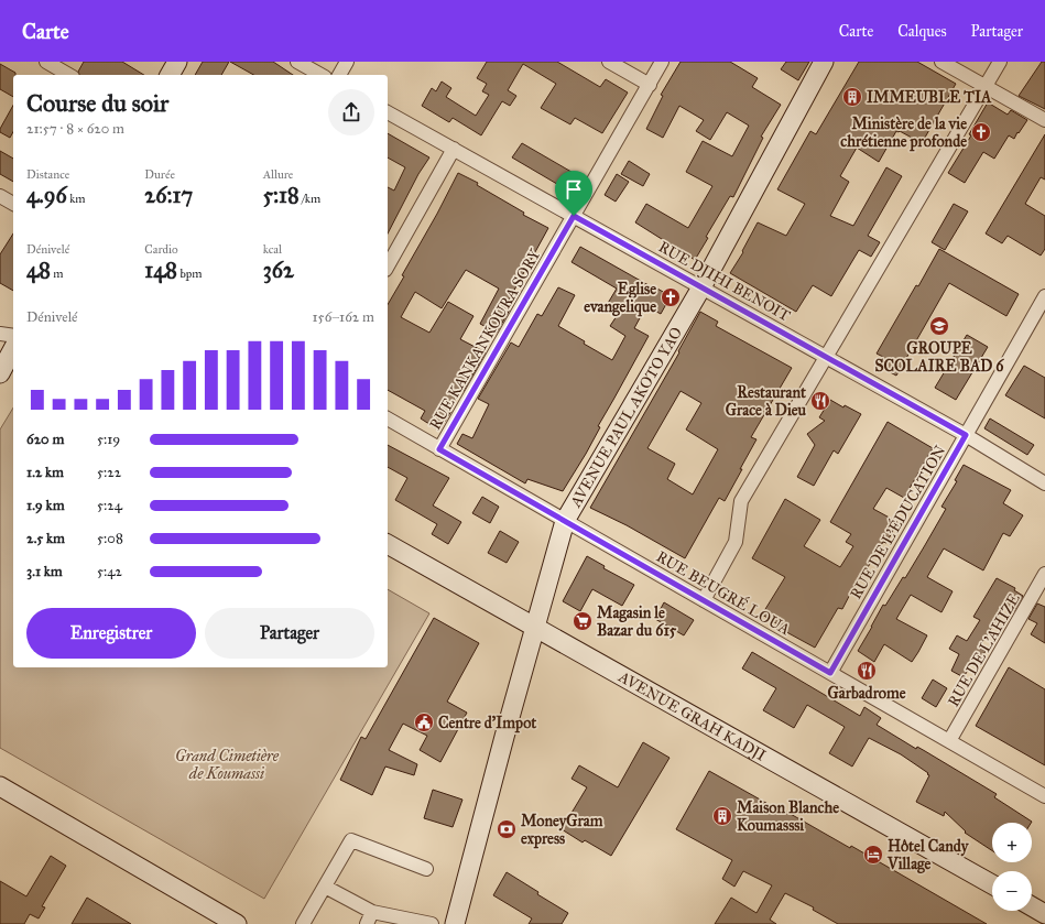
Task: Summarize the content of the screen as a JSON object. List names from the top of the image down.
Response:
{
  "streets": {
    "street": [
      "RUE DJIHI BENOIT",
      "RUE KANKANKOURA SORY",
      "AVENUE PAUL AKOTO YAO",
      "RUE DE L'ÉDUCATION",
      "RUE BEUGRÉ LOUA",
      "RUE DE L'AHIZE",
      "AVENUE GRAH KADJI"
    ]
  },
  "crossings": [
    ["RUE DJIHI BENOIT", "RUE KANKANKOURA SORY"],
    ["RUE DJIHI BENOIT", "AVENUE PAUL AKOTO YAO"],
    ["RUE DJIHI BENOIT", "RUE DE L'ÉDUCATION"],
    ["RUE KANKANKOURA SORY", "RUE BEUGRÉ LOUA"],
    ["AVENUE PAUL AKOTO YAO", "RUE BEUGRÉ LOUA"],
    ["AVENUE PAUL AKOTO YAO", "AVENUE GRAH KADJI"],
    ["RUE DE L'ÉDUCATION", "RUE BEUGRÉ LOUA"],
    ["RUE BEUGRÉ LOUA", "RUE DE L'AHIZE"]
  ],
  "parks": ["Grand Cimetière de Koumassi"],
  "places": {
    "building": ["IMMEUBLE TIA", "Maison Blanche Koumasssi"],
    "church": ["Ministère de la vie chrétienne profonde", "Eglise evangelique"],
    "school or university": ["GROUPE SCOLAIRE BAD 6"],
    "restaurant": ["Restaurant Grace à Dieu", "Garbadrome"],
    "supermarket": ["Magasin le Bazar du 615"],
    "public building": ["Centre d'Impot"],
    "bank": ["MoneyGram express"],
    "hotel": ["Hôtel Candy Village"]
  },
  "page": {
    "header": "Carte",
    "nav": ["Carte", "Calques", "Partager"],
    "heading": ["Course du soir", "21:57 · 8 × 620 m"],
    "stats": [
      ["Distance", "4.96 km"],
      ["Durée", "26:17"],
      ["Allure", "5:18 /km"],
      ["Dénivelé", "48 m"],
      ["Cardio", "148 bpm"],
      ["kcal", "362"]
    ],
    "chart": ["Dénivelé", "156–162 m"],
    "list": [
      {
        "name": "620 m",
        "note": "5:19"
      },
      {
        "name": "1.2 km",
        "note": "5:22"
      },
      {
        "name": "1.9 km",
        "note": "5:24"
      },
      {
        "name": "2.5 km",
        "note": "5:08"
      },
      {
        "name": "3.1 km",
        "note": "5:42"
      }
    ],
    "buttons": ["Enregistrer", "Partager"],
    "map_buttons": ["+", "−"]
  }
}
